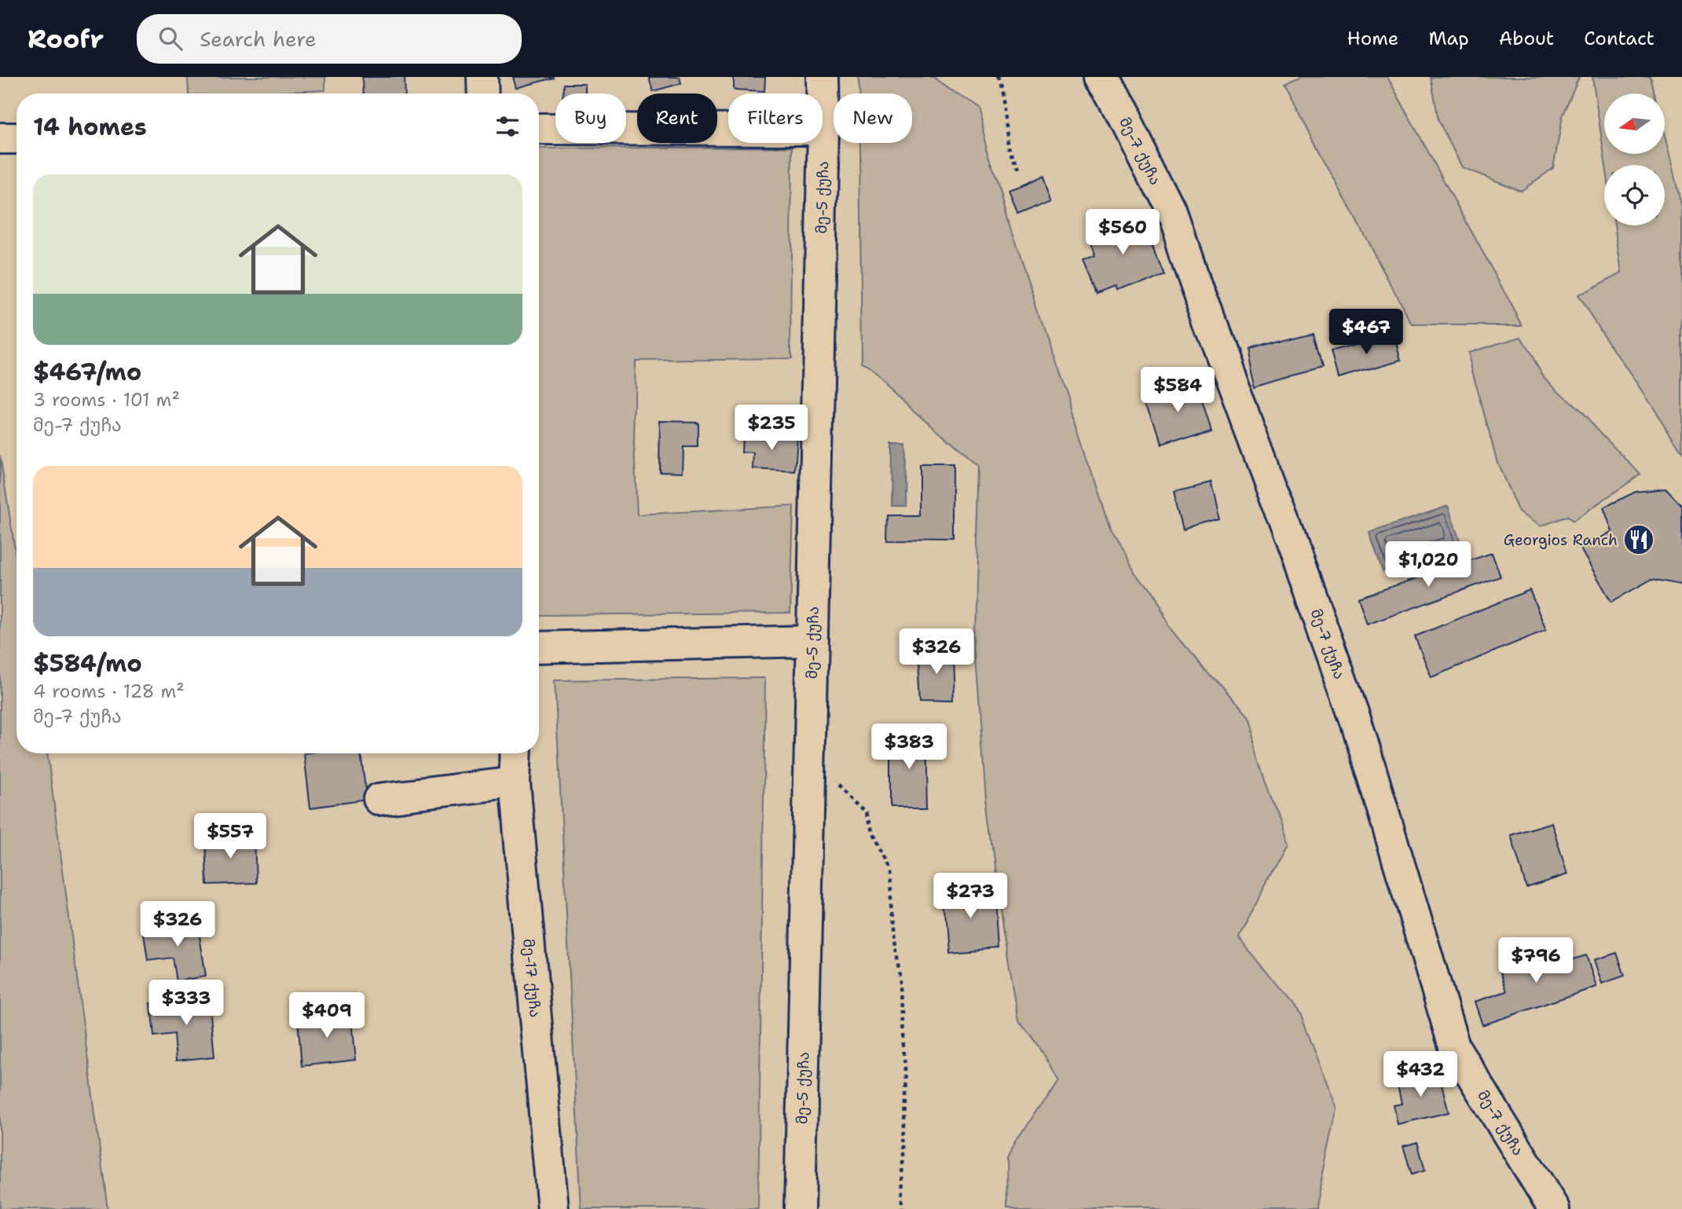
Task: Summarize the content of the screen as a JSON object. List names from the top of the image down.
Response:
{
  "streets": {
    "street": ["მე-7 ქუჩა", "მე-5 ქუჩა", "მე-17 ქუჩა"]
  },
  "places": {
    "restaurant": ["Georgios Ranch"]
  },
  "north": "left",
  "page": {
    "header": "Roofr",
    "search": "Search here",
    "nav": [
      "Home",
      "Map",
      "About",
      "Contact"
    ],
    "chip": [
      "Buy",
      "Rent",
      "Filters",
      "New"
    ],
    "heading": "14 homes",
    "list": [
      {
        "name": "$467/mo",
        "note": "3 rooms · 101 m² · მე-7 ქუჩა"
      },
      {
        "name": "$584/mo",
        "note": "4 rooms · 128 m² · მე-7 ქუჩა"
      }
    ],
    "price": [
      "$560",
      "$467",
      "$584",
      "$235",
      "$1,020",
      "$326",
      "$383",
      "$557",
      "$273",
      "$326",
      "$796",
      "$333",
      "$409",
      "$432"
    ]
  }
}
